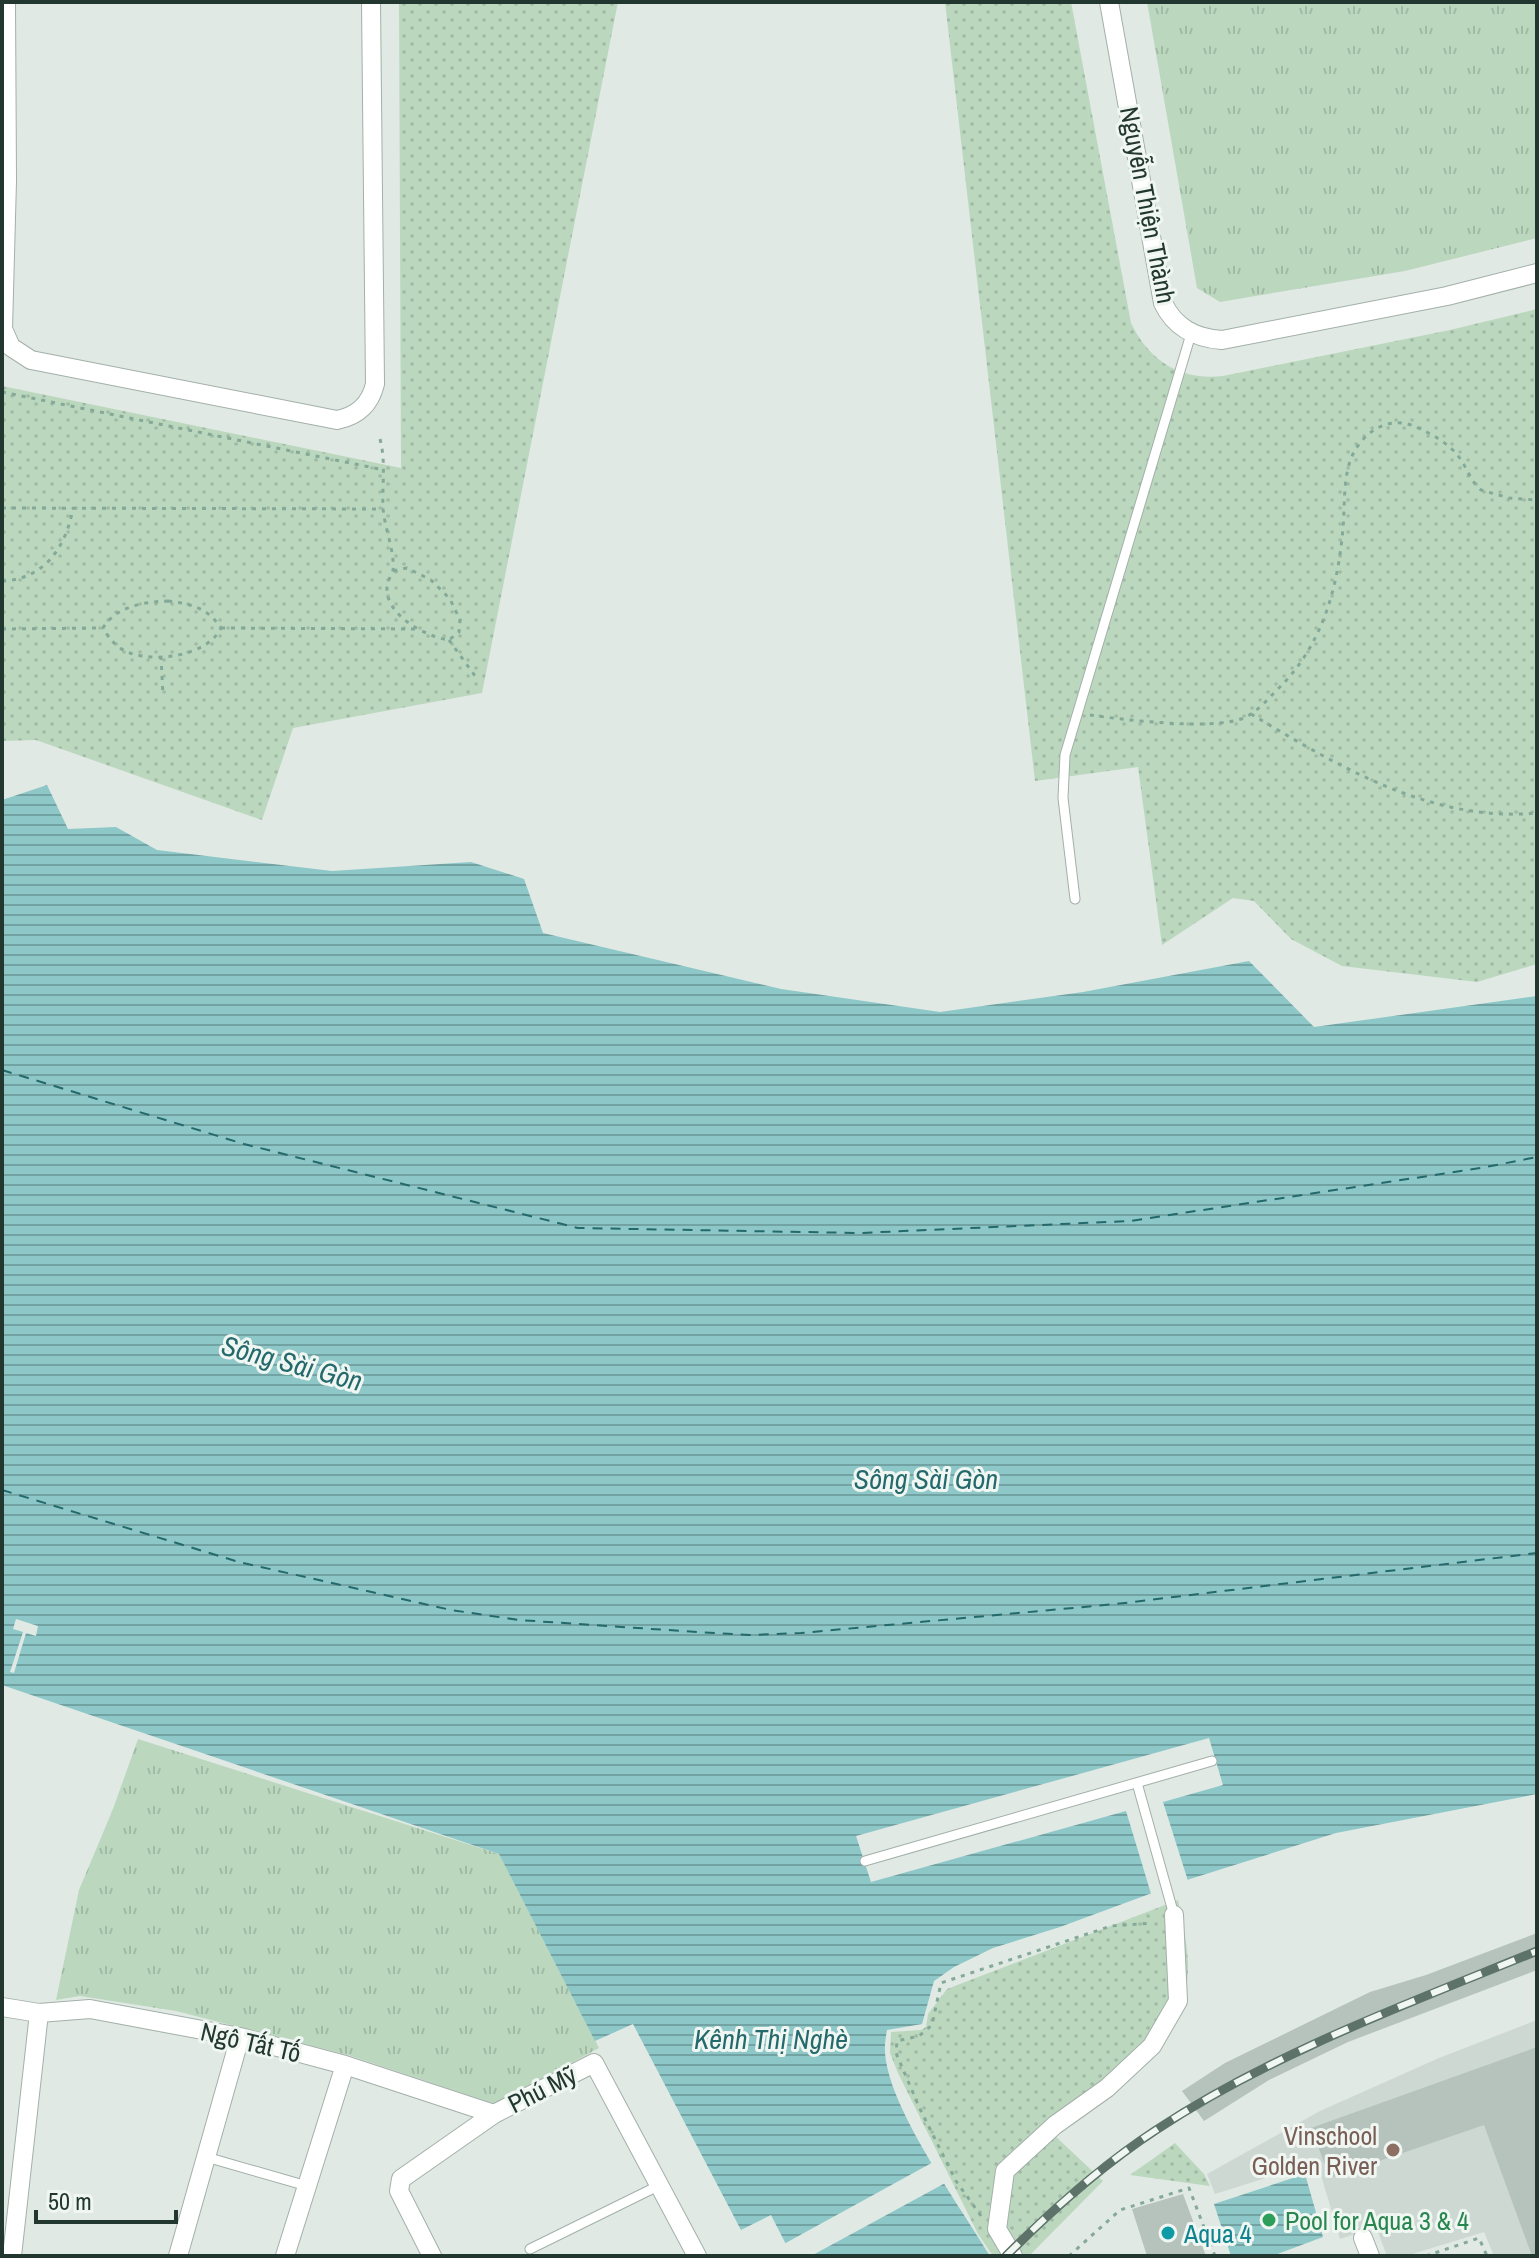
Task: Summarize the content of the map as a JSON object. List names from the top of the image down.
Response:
{
  "streets": {
    "street": ["Nguyễn Thiện Thành", "Ngô Tất Tố", "Phú Mỹ"]
  },
  "crossings": [
    ["Ngô Tất Tố", "Phú Mỹ"]
  ],
  "water": ["Sông Sài Gòn", "Kênh Thị Nghè"],
  "places": ["Vinschool Golden River", "Pool for Aqua 3 & 4", "Aqua 4"],
  "scale_bar": "50 m"
}
